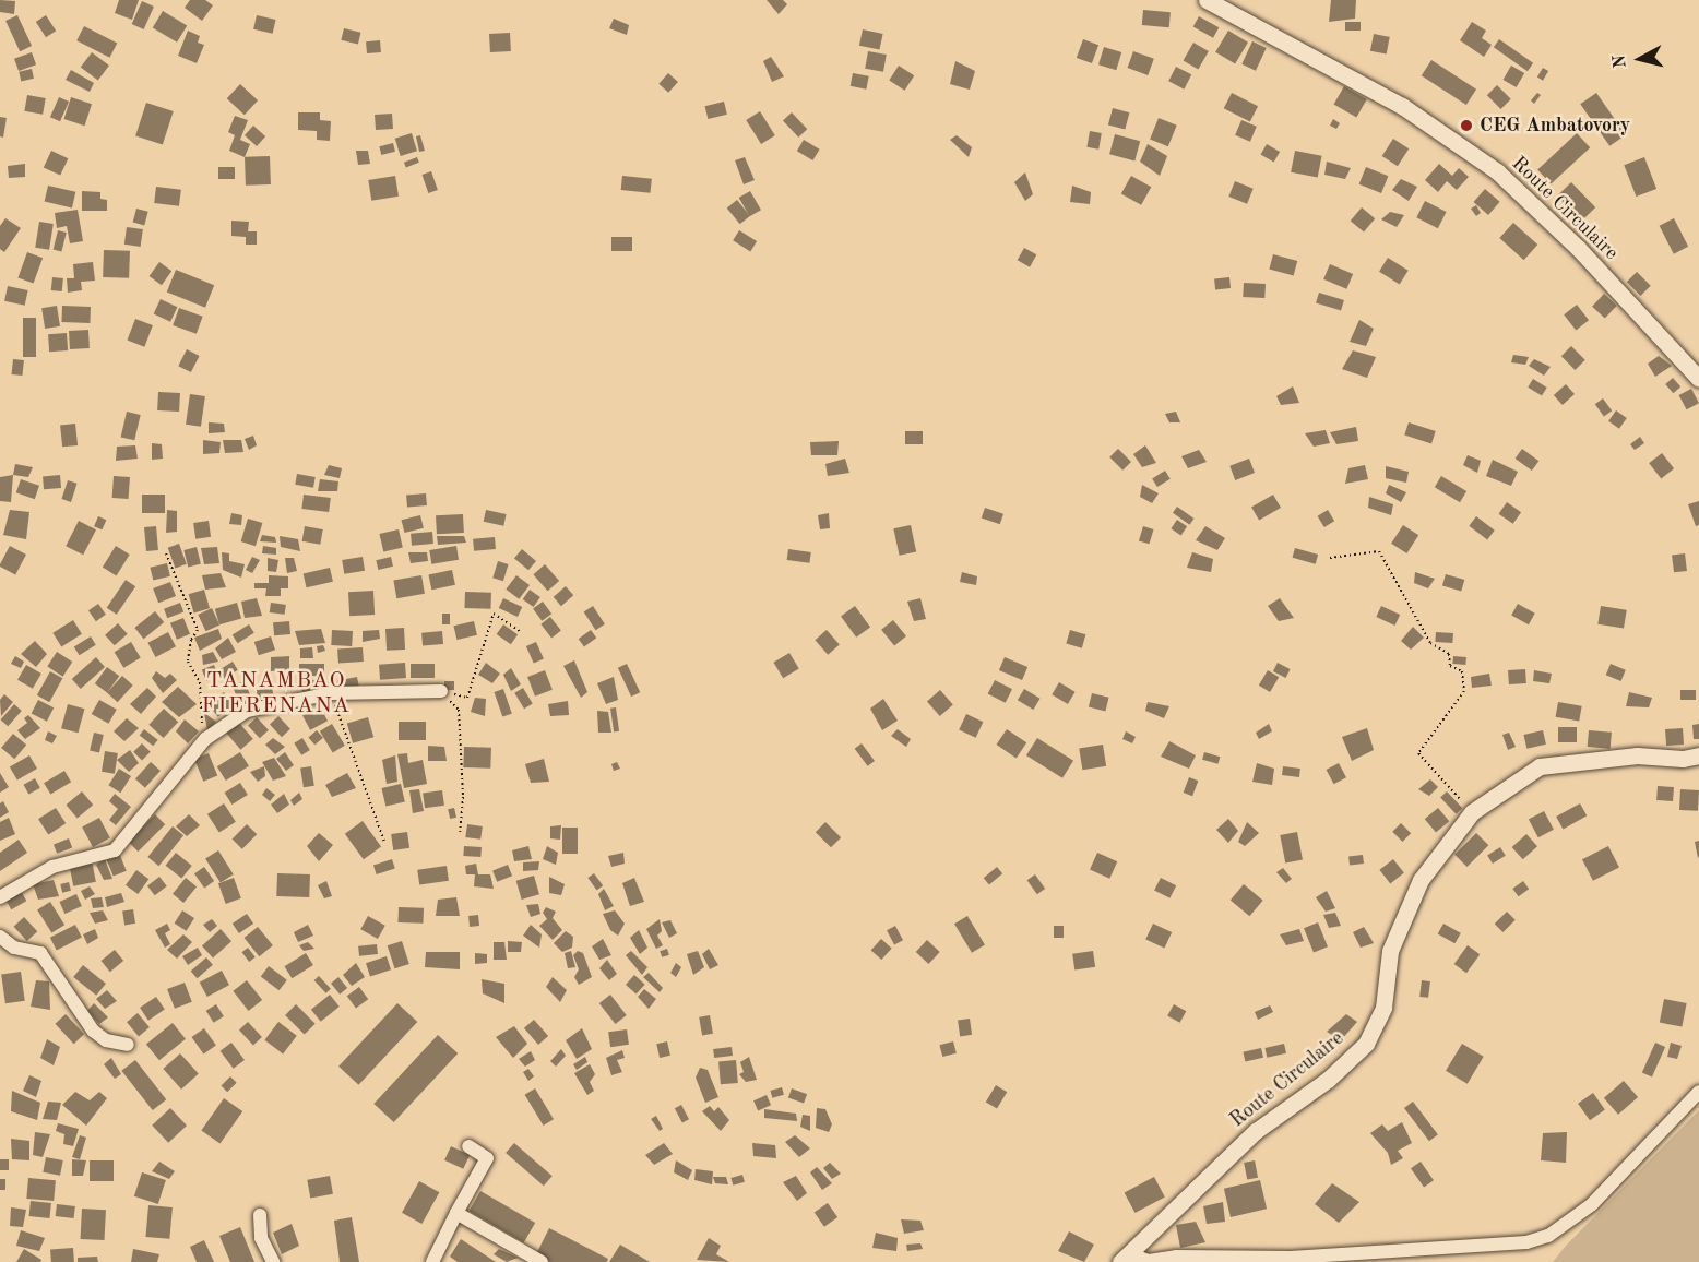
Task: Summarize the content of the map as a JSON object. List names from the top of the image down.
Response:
{
  "streets": {
    "street": ["Route Circulaire"]
  },
  "districts": ["TANAMBAO FIERENANA"],
  "places": ["CEG Ambatovory"],
  "north": "left"
}
